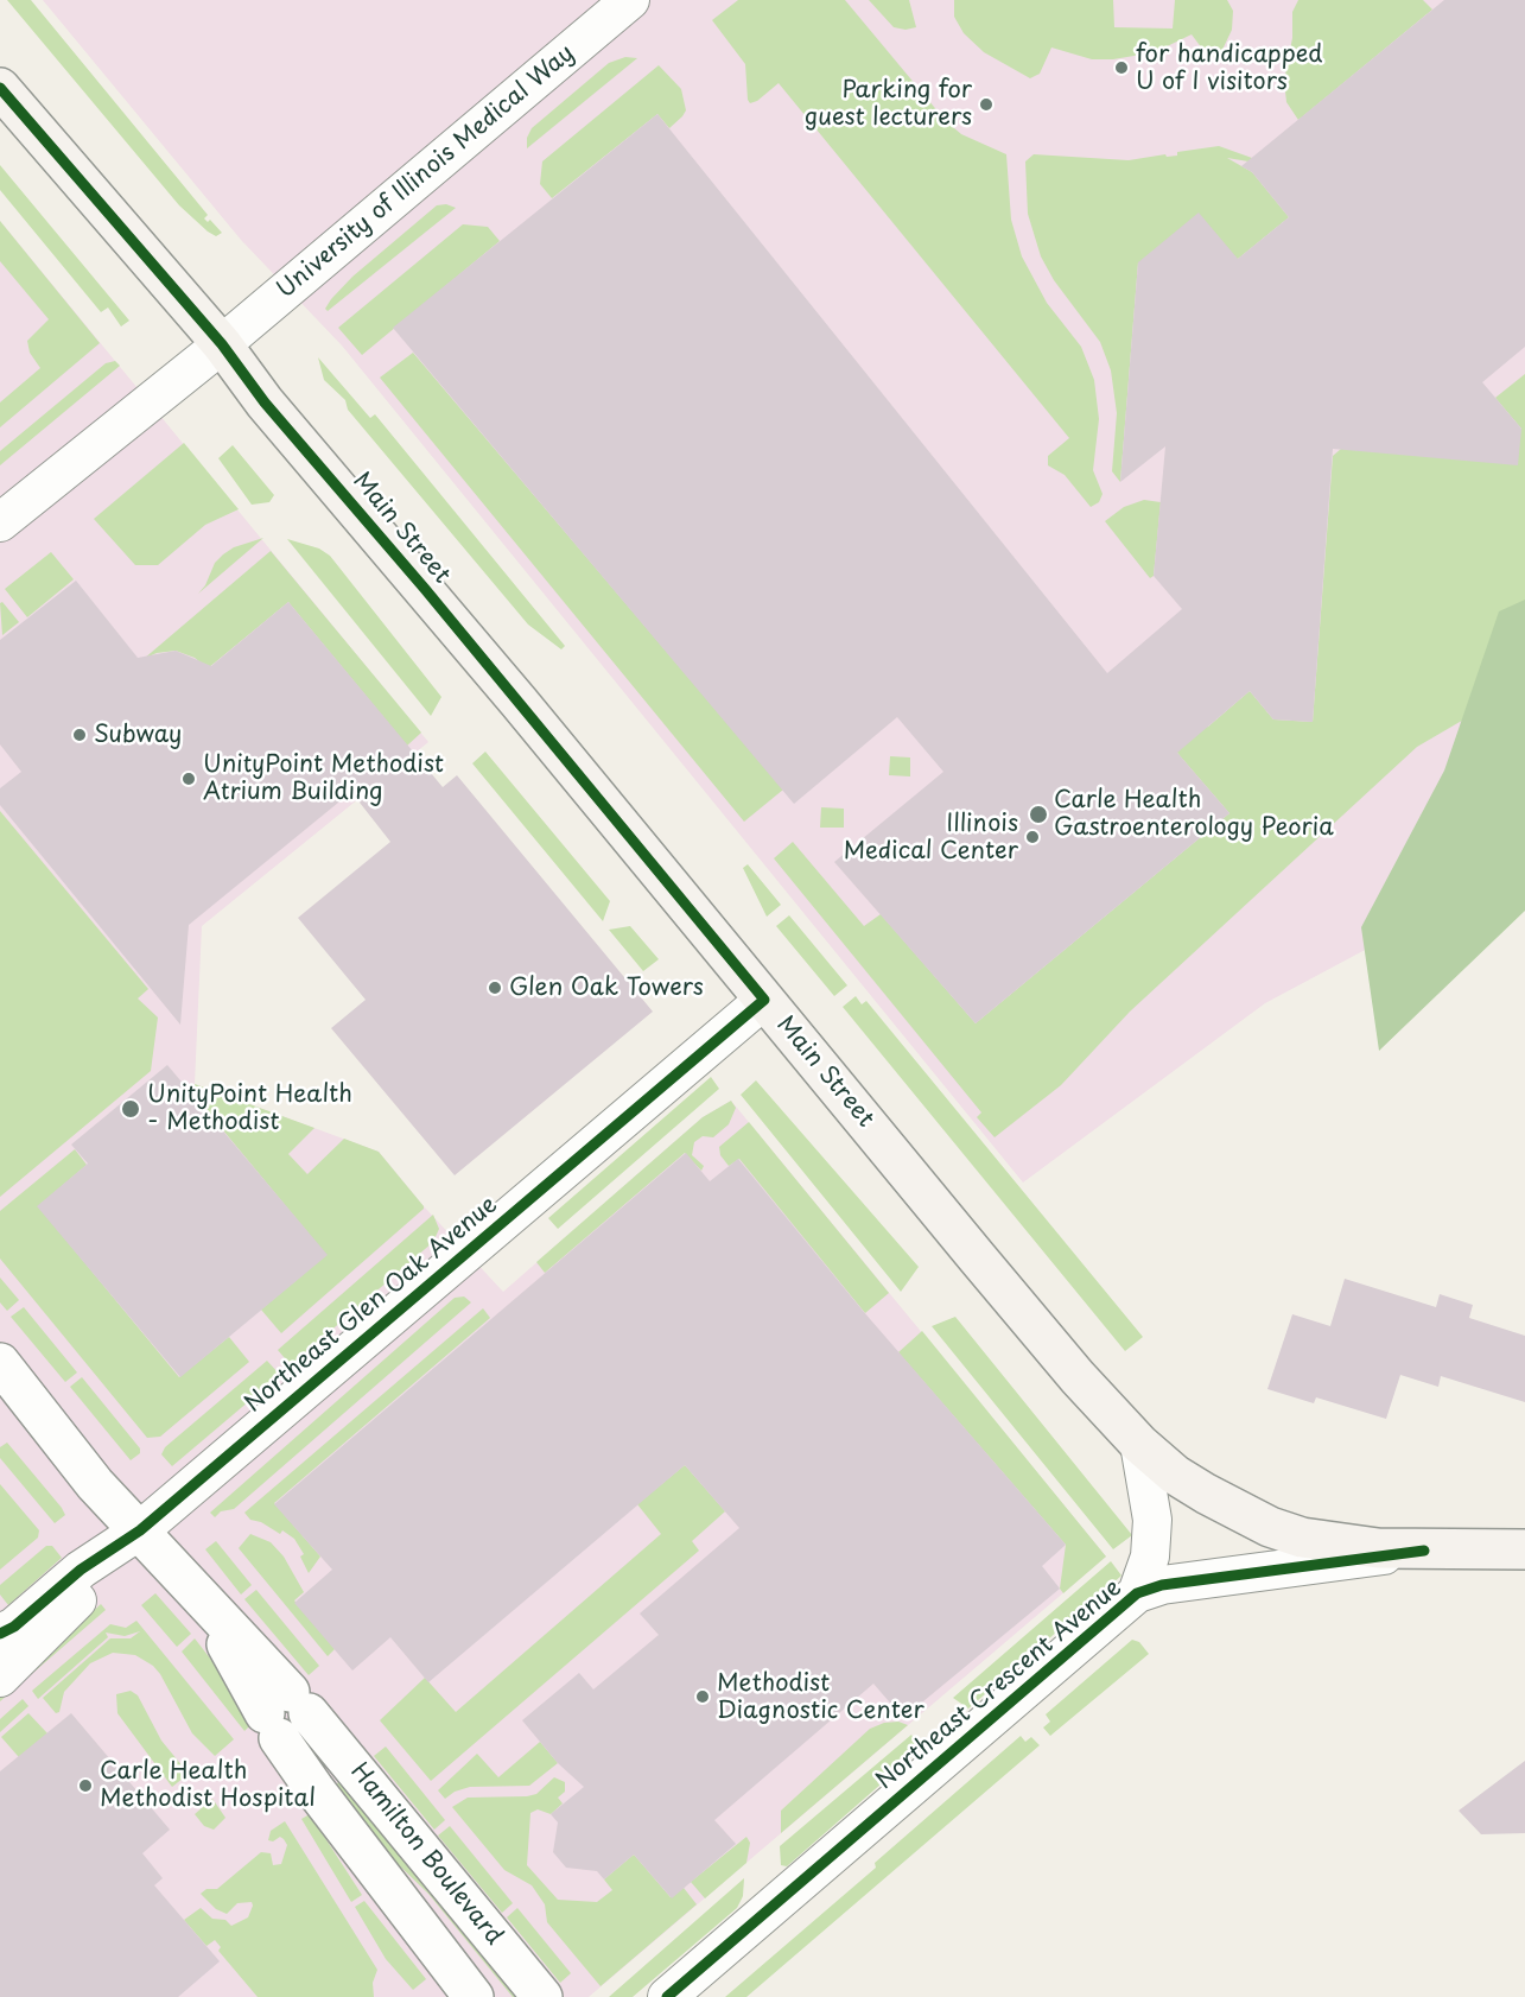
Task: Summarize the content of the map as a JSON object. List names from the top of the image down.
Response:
{
  "streets": {
    "main road": ["Main Street"],
    "street": [
      "University of Illinois Medical Way",
      "Northeast Glen Oak Avenue",
      "Northeast Crescent Avenue",
      "Hamilton Boulevard"
    ]
  },
  "crossings": [
    ["University of Illinois Medical Way", "Main Street"],
    ["Main Street", "Northeast Glen Oak Avenue"],
    ["Main Street", "Northeast Crescent Avenue"],
    ["Northeast Glen Oak Avenue", "Hamilton Boulevard"]
  ],
  "places": [
    "for handicapped U of I visitors",
    "Parking for guest lecturers",
    "Subway",
    "UnityPoint Methodist Atrium Building",
    "Carle Health Gastroenterology Peoria",
    "Illinois Medical Center",
    "Glen Oak Towers",
    "UnityPoint Health - Methodist",
    "Methodist Diagnostic Center",
    "Carle Health Methodist Hospital"
  ]
}
